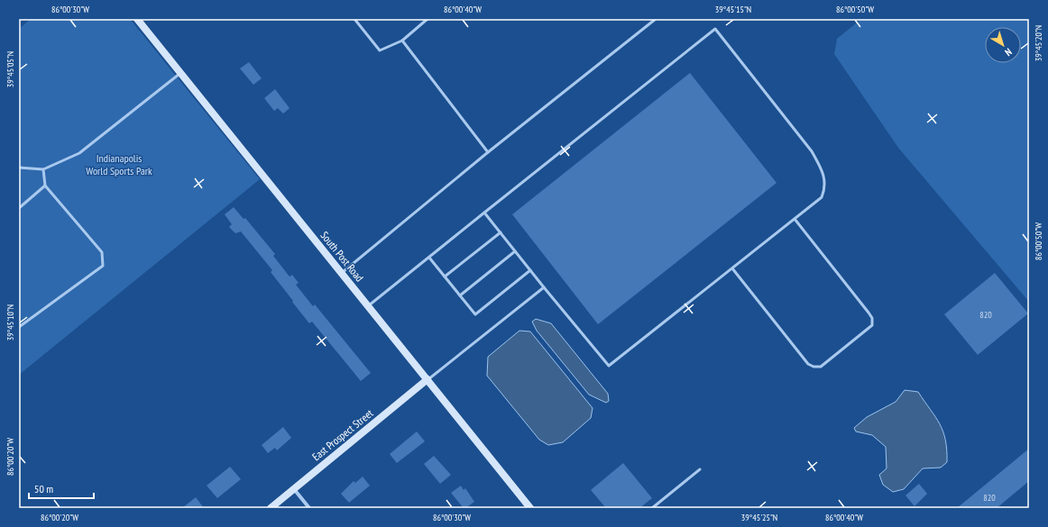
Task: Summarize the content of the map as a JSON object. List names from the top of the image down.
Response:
{
  "streets": {
    "main road": ["South Post Road", "East Prospect Street"]
  },
  "crossings": [
    ["South Post Road", "East Prospect Street"]
  ],
  "parks": ["Indianapolis World Sports Park"],
  "house_numbers": ["820", "820"],
  "scale_bar": "50 m",
  "north": "bottom right",
  "coordinates": [
    "86°00'30\"W",
    "86°00'40\"W",
    "39°45'15\"N",
    "86°00'50\"W",
    "39°45'20\"N",
    "39°45'05\"N",
    "39°45'10\"N",
    "86°00'20\"W",
    "39°45'25\"N"
  ]
}
